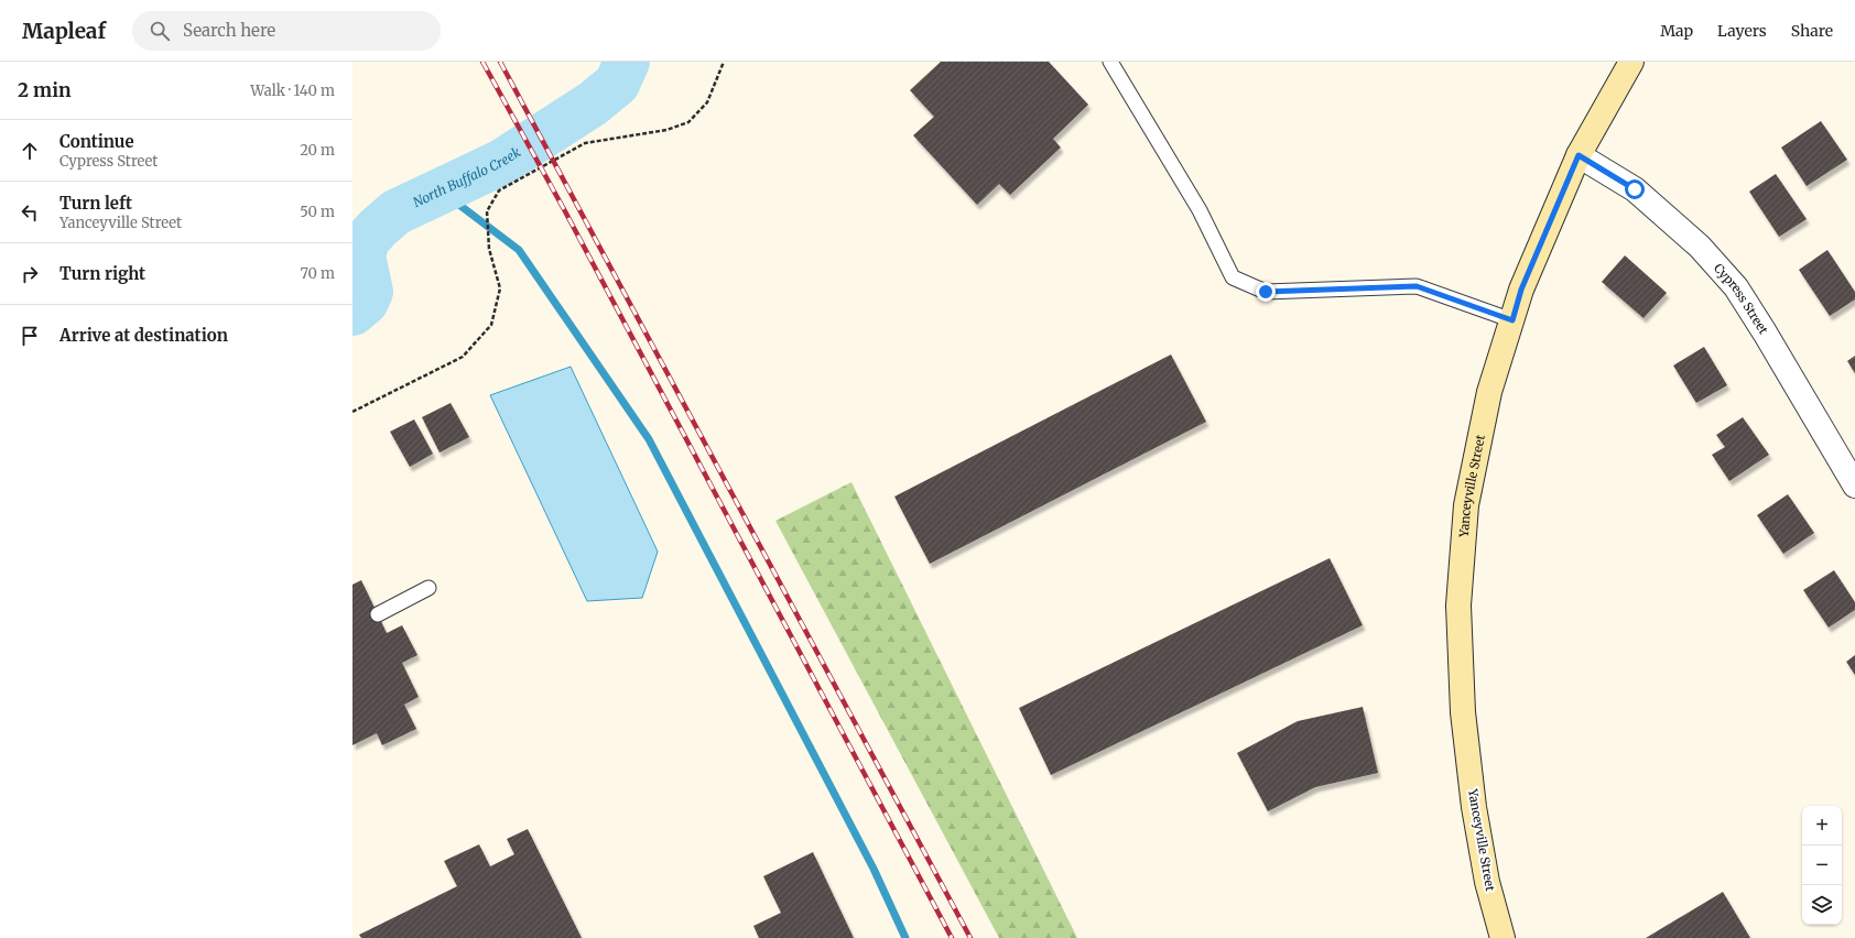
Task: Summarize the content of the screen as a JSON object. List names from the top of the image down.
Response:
{
  "streets": {
    "main road": ["Yanceyville Street"],
    "street": ["Cypress Street"]
  },
  "crossings": [
    ["Cypress Street", "Yanceyville Street"]
  ],
  "water": ["North Buffalo Creek"],
  "page": {
    "header": "Mapleaf",
    "search": "Search here",
    "nav": ["Map", "Layers", "Share"],
    "heading": ["2 min", "Walk · 140 m"],
    "list": [
      ["Continue", "Cypress Street", "20 m"],
      ["Turn left", "Yanceyville Street", "50 m"],
      ["Turn right", "70 m"],
      "Arrive at destination"
    ],
    "map_buttons": ["+", "−"]
  }
}
